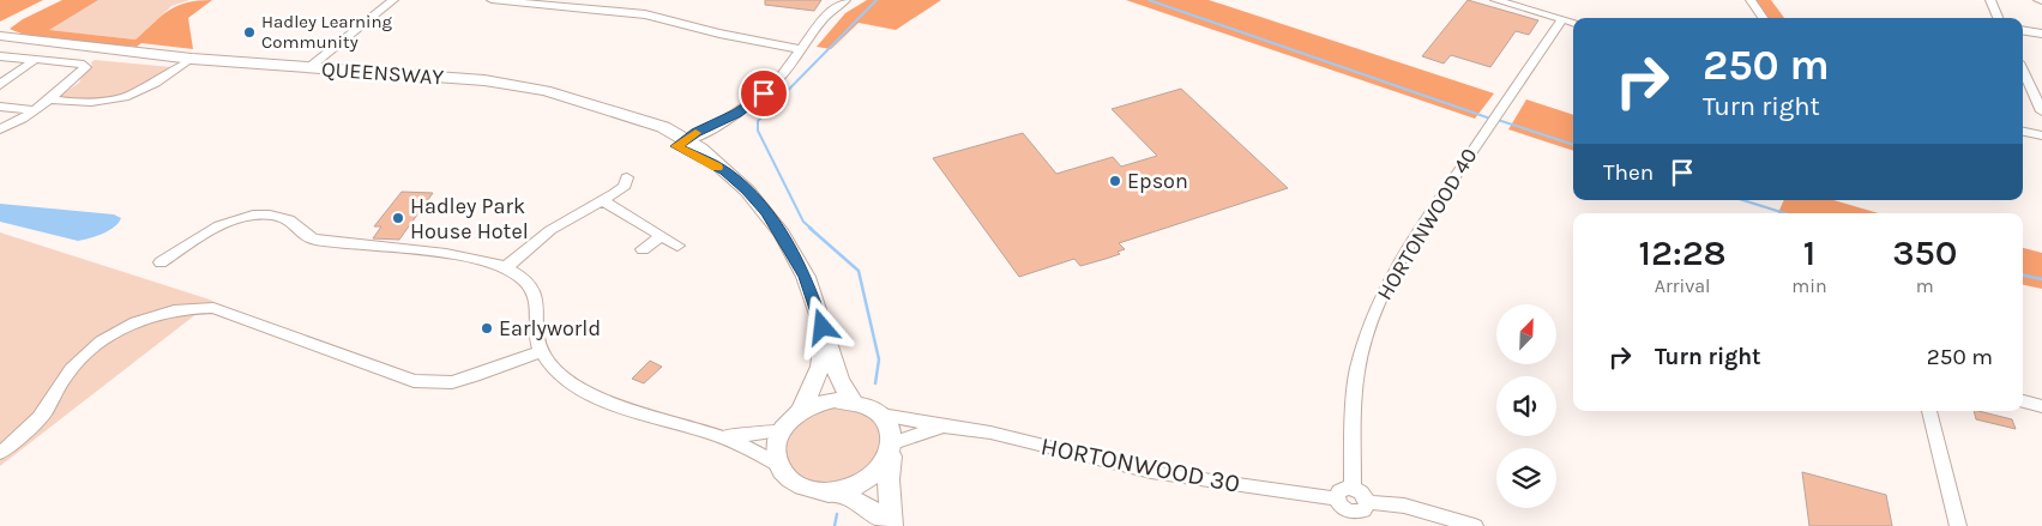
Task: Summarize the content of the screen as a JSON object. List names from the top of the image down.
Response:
{
  "streets": {
    "main road": ["QUEENSWAY"],
    "street": ["HORTONWOOD 40", "HORTONWOOD 30"]
  },
  "crossings": [
    ["QUEENSWAY", "HORTONWOOD 30"],
    ["HORTONWOOD 40", "HORTONWOOD 30"]
  ],
  "places": [
    "Hadley Learning Community",
    "Epson",
    "Hadley Park House Hotel",
    "Earlyworld"
  ],
  "north": "top right",
  "page": {
    "turn": ["250 m", "Turn right"],
    "then": "Then",
    "eta": [
      "12:28",
      "Arrival",
      "1",
      "min",
      "350",
      "m"
    ],
    "list": [
      {
        "name": "Turn right",
        "value": "250 m"
      }
    ]
  }
}
